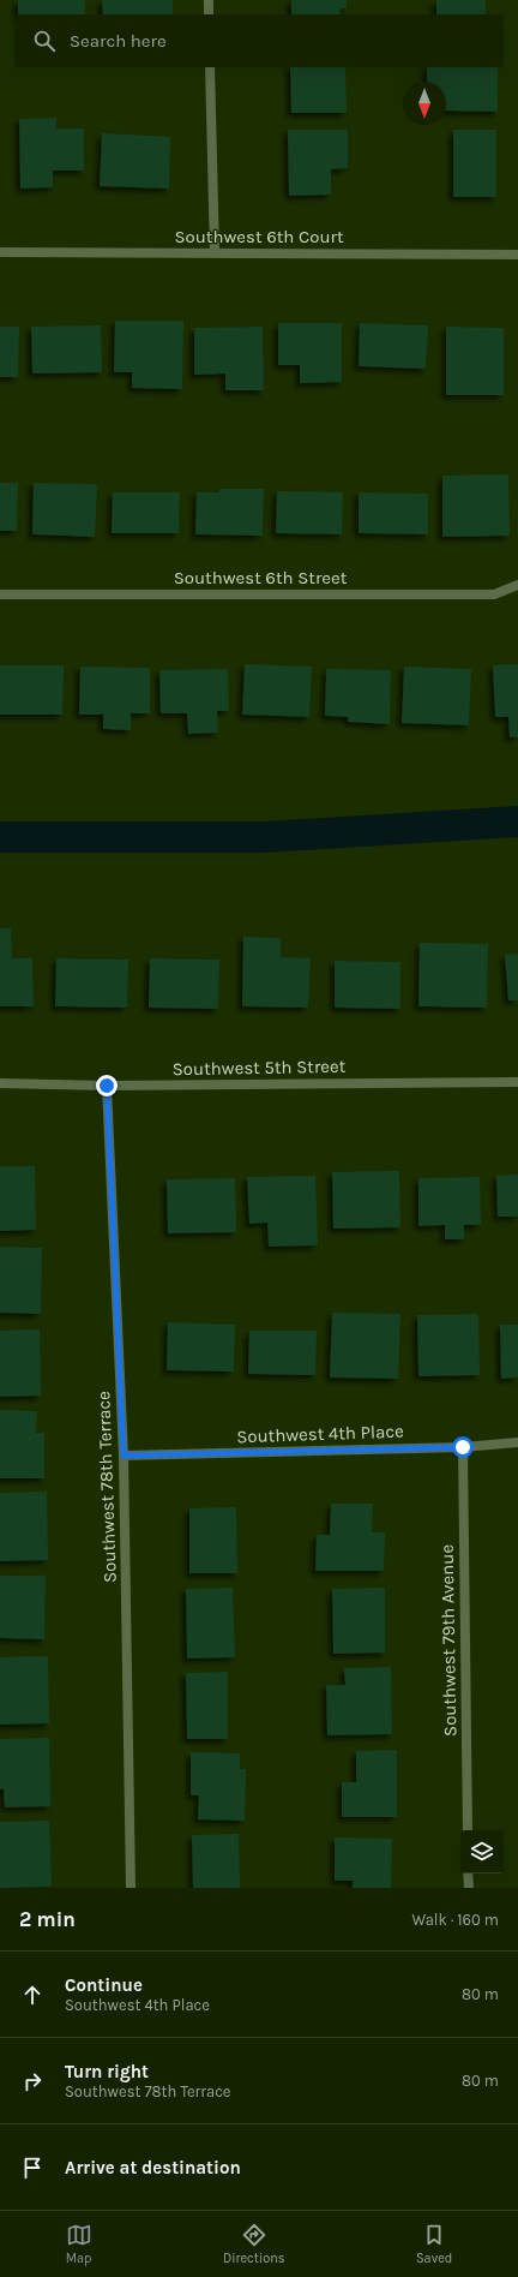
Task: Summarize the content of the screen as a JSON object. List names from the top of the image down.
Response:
{
  "streets": {
    "street": [
      "Southwest 6th Court",
      "Southwest 6th Street",
      "Southwest 5th Street",
      "Southwest 4th Place",
      "Southwest 78th Terrace",
      "Southwest 79th Avenue"
    ]
  },
  "crossings": [
    ["Southwest 5th Street", "Southwest 78th Terrace"],
    ["Southwest 4th Place", "Southwest 78th Terrace"],
    ["Southwest 4th Place", "Southwest 79th Avenue"]
  ],
  "north": "bottom",
  "page": {
    "search": "Search here",
    "heading": ["2 min", "Walk · 160 m"],
    "list": [
      ["Continue", "Southwest 4th Place", "80 m"],
      ["Turn right", "Southwest 78th Terrace", "80 m"],
      "Arrive at destination"
    ],
    "nav": ["Map", "Directions", "Saved"]
  }
}
